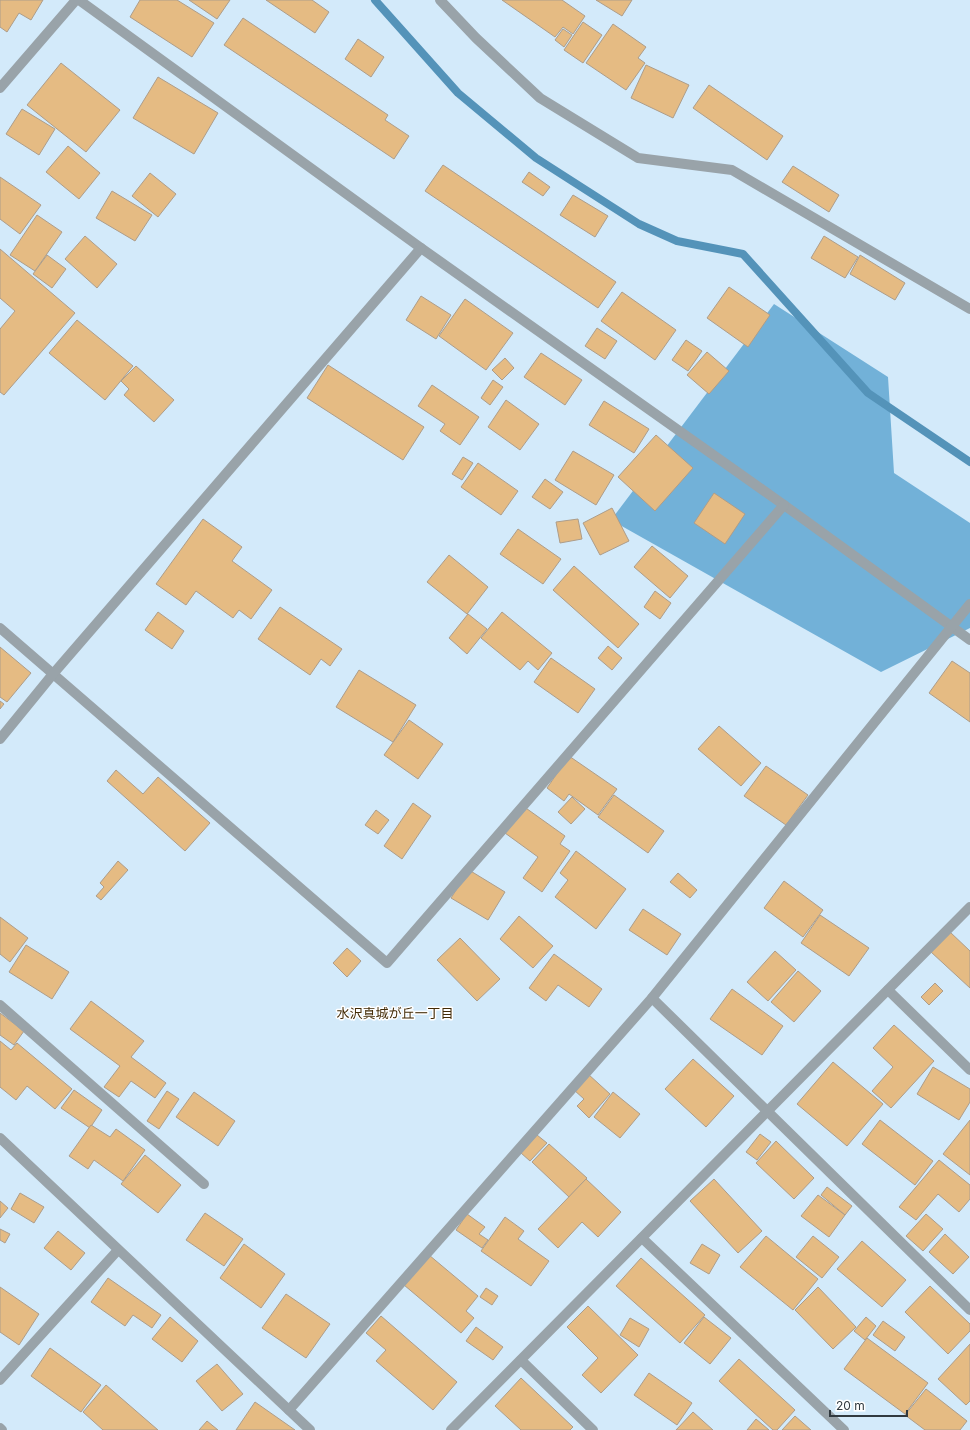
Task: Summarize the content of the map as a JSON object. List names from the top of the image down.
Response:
{
  "districts": ["水沢真城が丘一丁目"],
  "scale_bar": "20 m"
}
